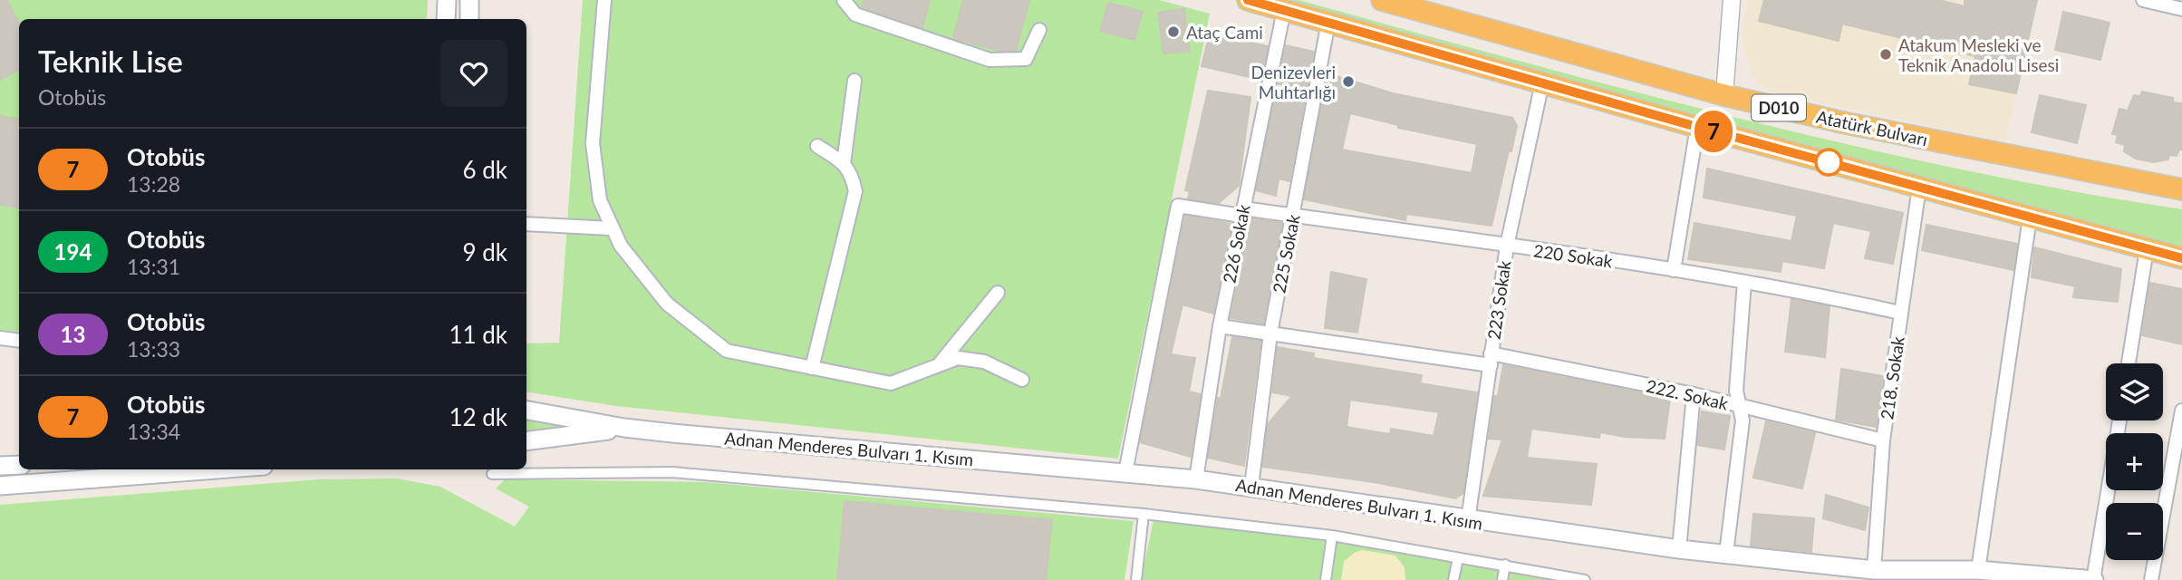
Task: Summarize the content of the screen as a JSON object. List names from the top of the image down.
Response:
{
  "streets": {
    "highway": ["D010", "Atatürk Bulvarı"],
    "main road": ["Adnan Menderes Bulvarı 1. Kısım"],
    "street": [
      "226 Sokak",
      "225 Sokak",
      "220 Sokak",
      "223 Sokak",
      "218. Sokak",
      "222. Sokak"
    ]
  },
  "crossings": [
    ["D010", "226 Sokak"],
    ["D010", "225 Sokak"],
    ["D010", "223 Sokak"],
    ["D010", "218. Sokak"],
    ["226 Sokak", "220 Sokak"],
    ["226 Sokak", "222. Sokak"],
    ["226 Sokak", "Adnan Menderes Bulvarı 1. Kısım"],
    ["225 Sokak", "220 Sokak"],
    ["225 Sokak", "222. Sokak"],
    ["225 Sokak", "Adnan Menderes Bulvarı 1. Kısım"],
    ["220 Sokak", "223 Sokak"],
    ["220 Sokak", "218. Sokak"],
    ["220 Sokak", "Adnan Menderes Bulvarı 1. Kısım"],
    ["223 Sokak", "222. Sokak"],
    ["223 Sokak", "Adnan Menderes Bulvarı 1. Kısım"],
    ["218. Sokak", "222. Sokak"],
    ["218. Sokak", "Adnan Menderes Bulvarı 1. Kısım"]
  ],
  "places": ["Ataç Cami", "Atakum Mesleki ve Teknik Anadolu Lisesi", "Denizevleri Muhtarlığı"],
  "lines": ["bus line 7"],
  "page": {
    "on_map": "7",
    "heading": ["Teknik Lise", "Otobüs"],
    "list": [
      {
        "mark": "7",
        "name": "Otobüs",
        "note": "13:28",
        "value": "6 dk"
      },
      {
        "mark": "194",
        "name": "Otobüs",
        "note": "13:31",
        "value": "9 dk"
      },
      {
        "mark": "13",
        "name": "Otobüs",
        "note": "13:33",
        "value": "11 dk"
      },
      {
        "mark": "7",
        "name": "Otobüs",
        "note": "13:34",
        "value": "12 dk"
      }
    ],
    "map_buttons": ["+", "−"]
  }
}
